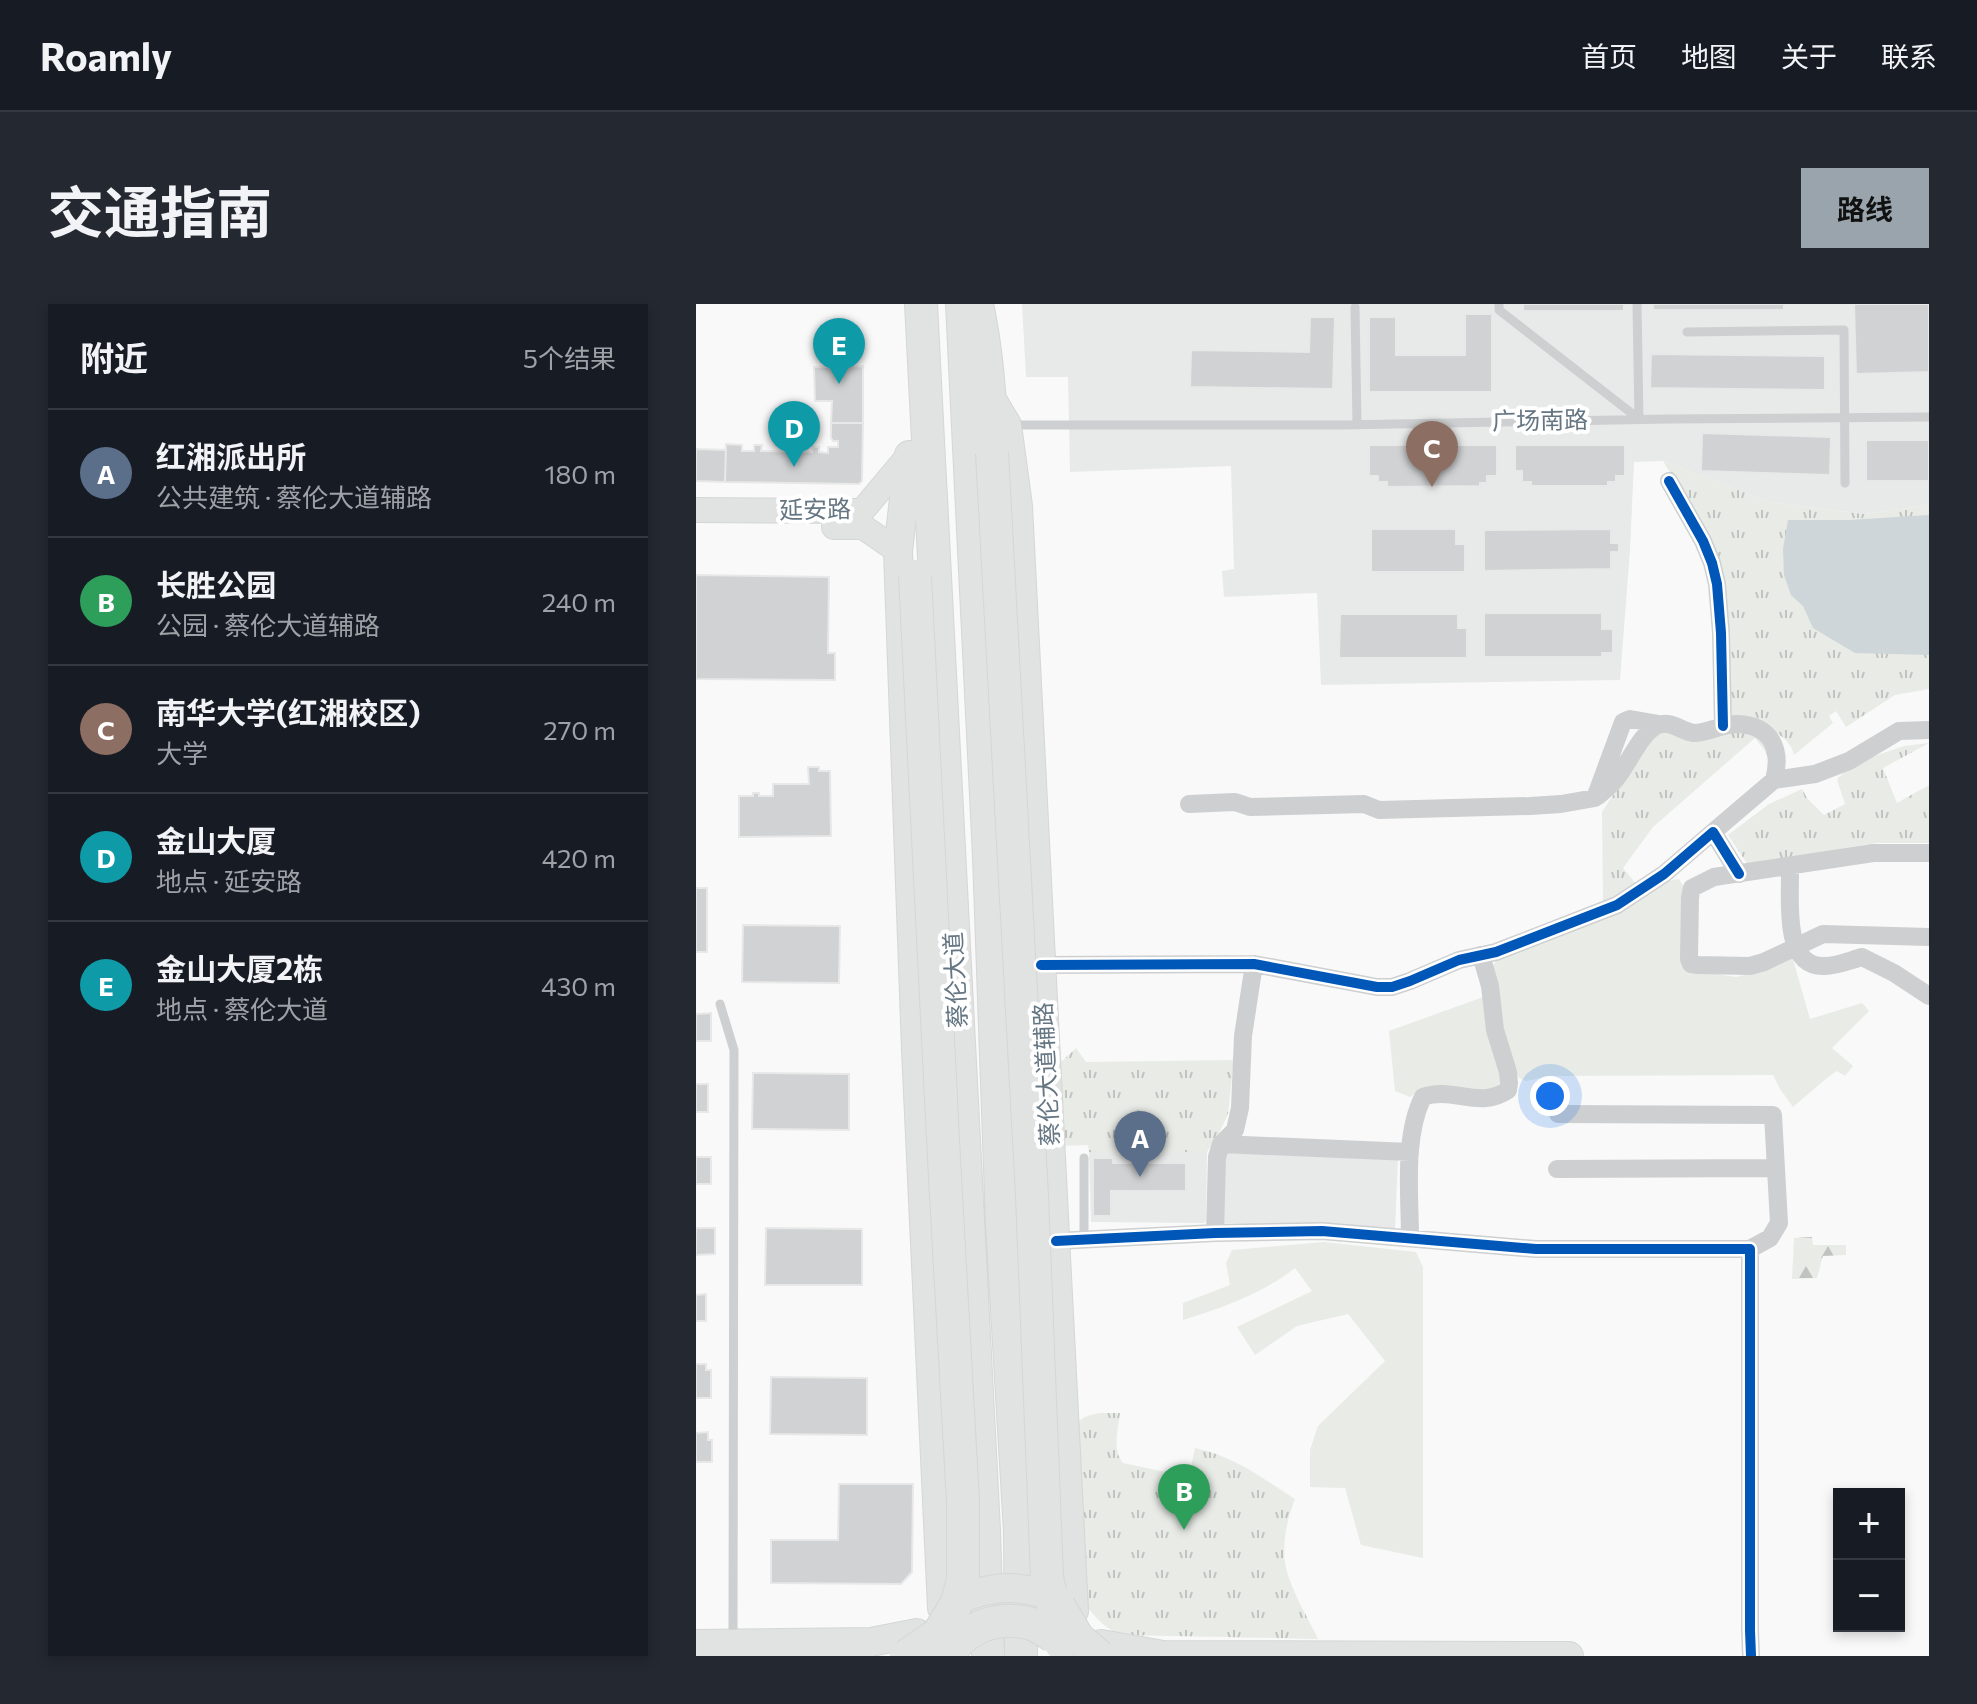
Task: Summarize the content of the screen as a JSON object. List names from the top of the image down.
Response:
{
  "streets": {
    "highway": ["蔡伦大道"],
    "main road": ["延安路", "蔡伦大道辅路"],
    "lane": ["广场南路"]
  },
  "crossings": [
    ["广场南路", "蔡伦大道辅路"]
  ],
  "page": {
    "header": "Roamly",
    "nav": [
      "首页",
      "地图",
      "关于",
      "联系"
    ],
    "title": "交通指南",
    "buttons": "路线",
    "heading": ["附近", "5个结果"],
    "pins": [
      "E",
      "D",
      "C",
      "A",
      "B"
    ],
    "list": [
      {
        "mark": "A",
        "name": "红湘派出所",
        "note": "公共建筑 · 蔡伦大道辅路",
        "value": "180 m"
      },
      {
        "mark": "B",
        "name": "长胜公园",
        "note": "公园 · 蔡伦大道辅路",
        "value": "240 m"
      },
      {
        "mark": "C",
        "name": "南华大学(红湘校区)",
        "note": "大学",
        "value": "270 m"
      },
      {
        "mark": "D",
        "name": "金山大厦",
        "note": "地点 · 延安路",
        "value": "420 m"
      },
      {
        "mark": "E",
        "name": "金山大厦2栋",
        "note": "地点 · 蔡伦大道",
        "value": "430 m"
      }
    ],
    "map_buttons": ["+", "−"]
  }
}
